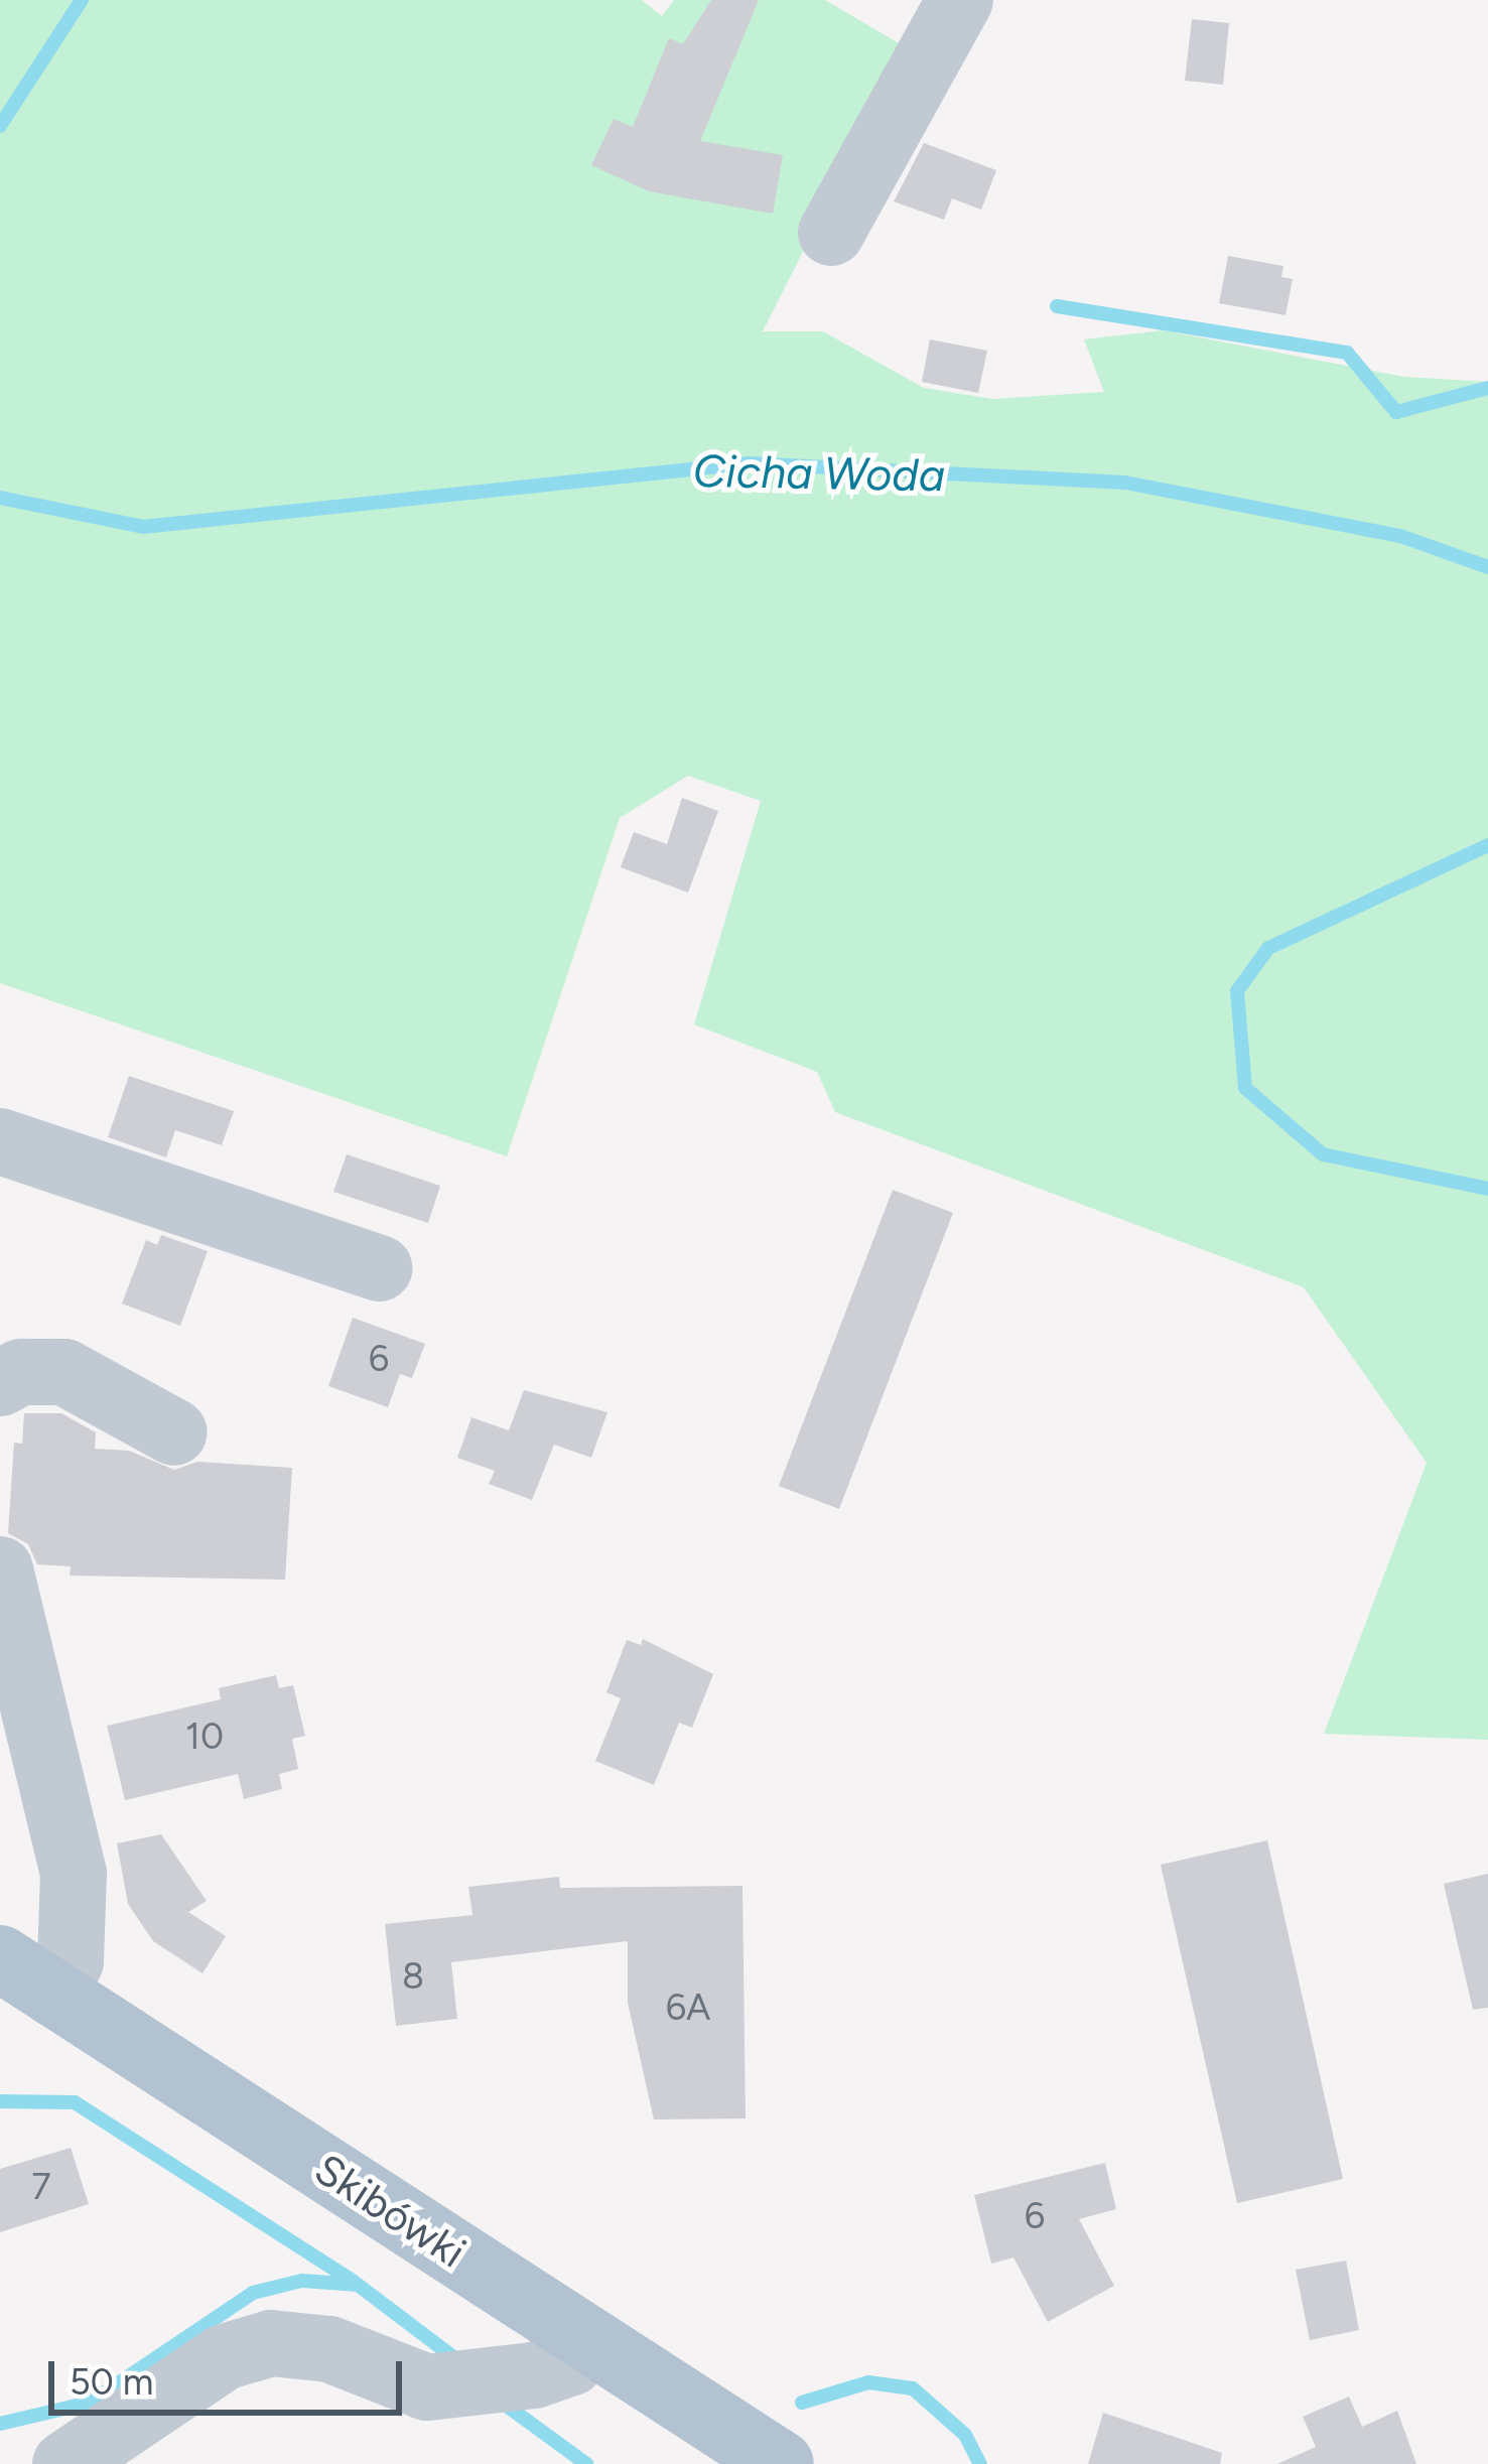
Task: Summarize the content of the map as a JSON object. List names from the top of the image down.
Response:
{
  "streets": {
    "main road": ["Skibówki"]
  },
  "water": ["Cicha Woda"],
  "house_numbers": [
    "6",
    "10",
    "8",
    "6A",
    "7",
    "6"
  ],
  "scale_bar": "50 m"
}
